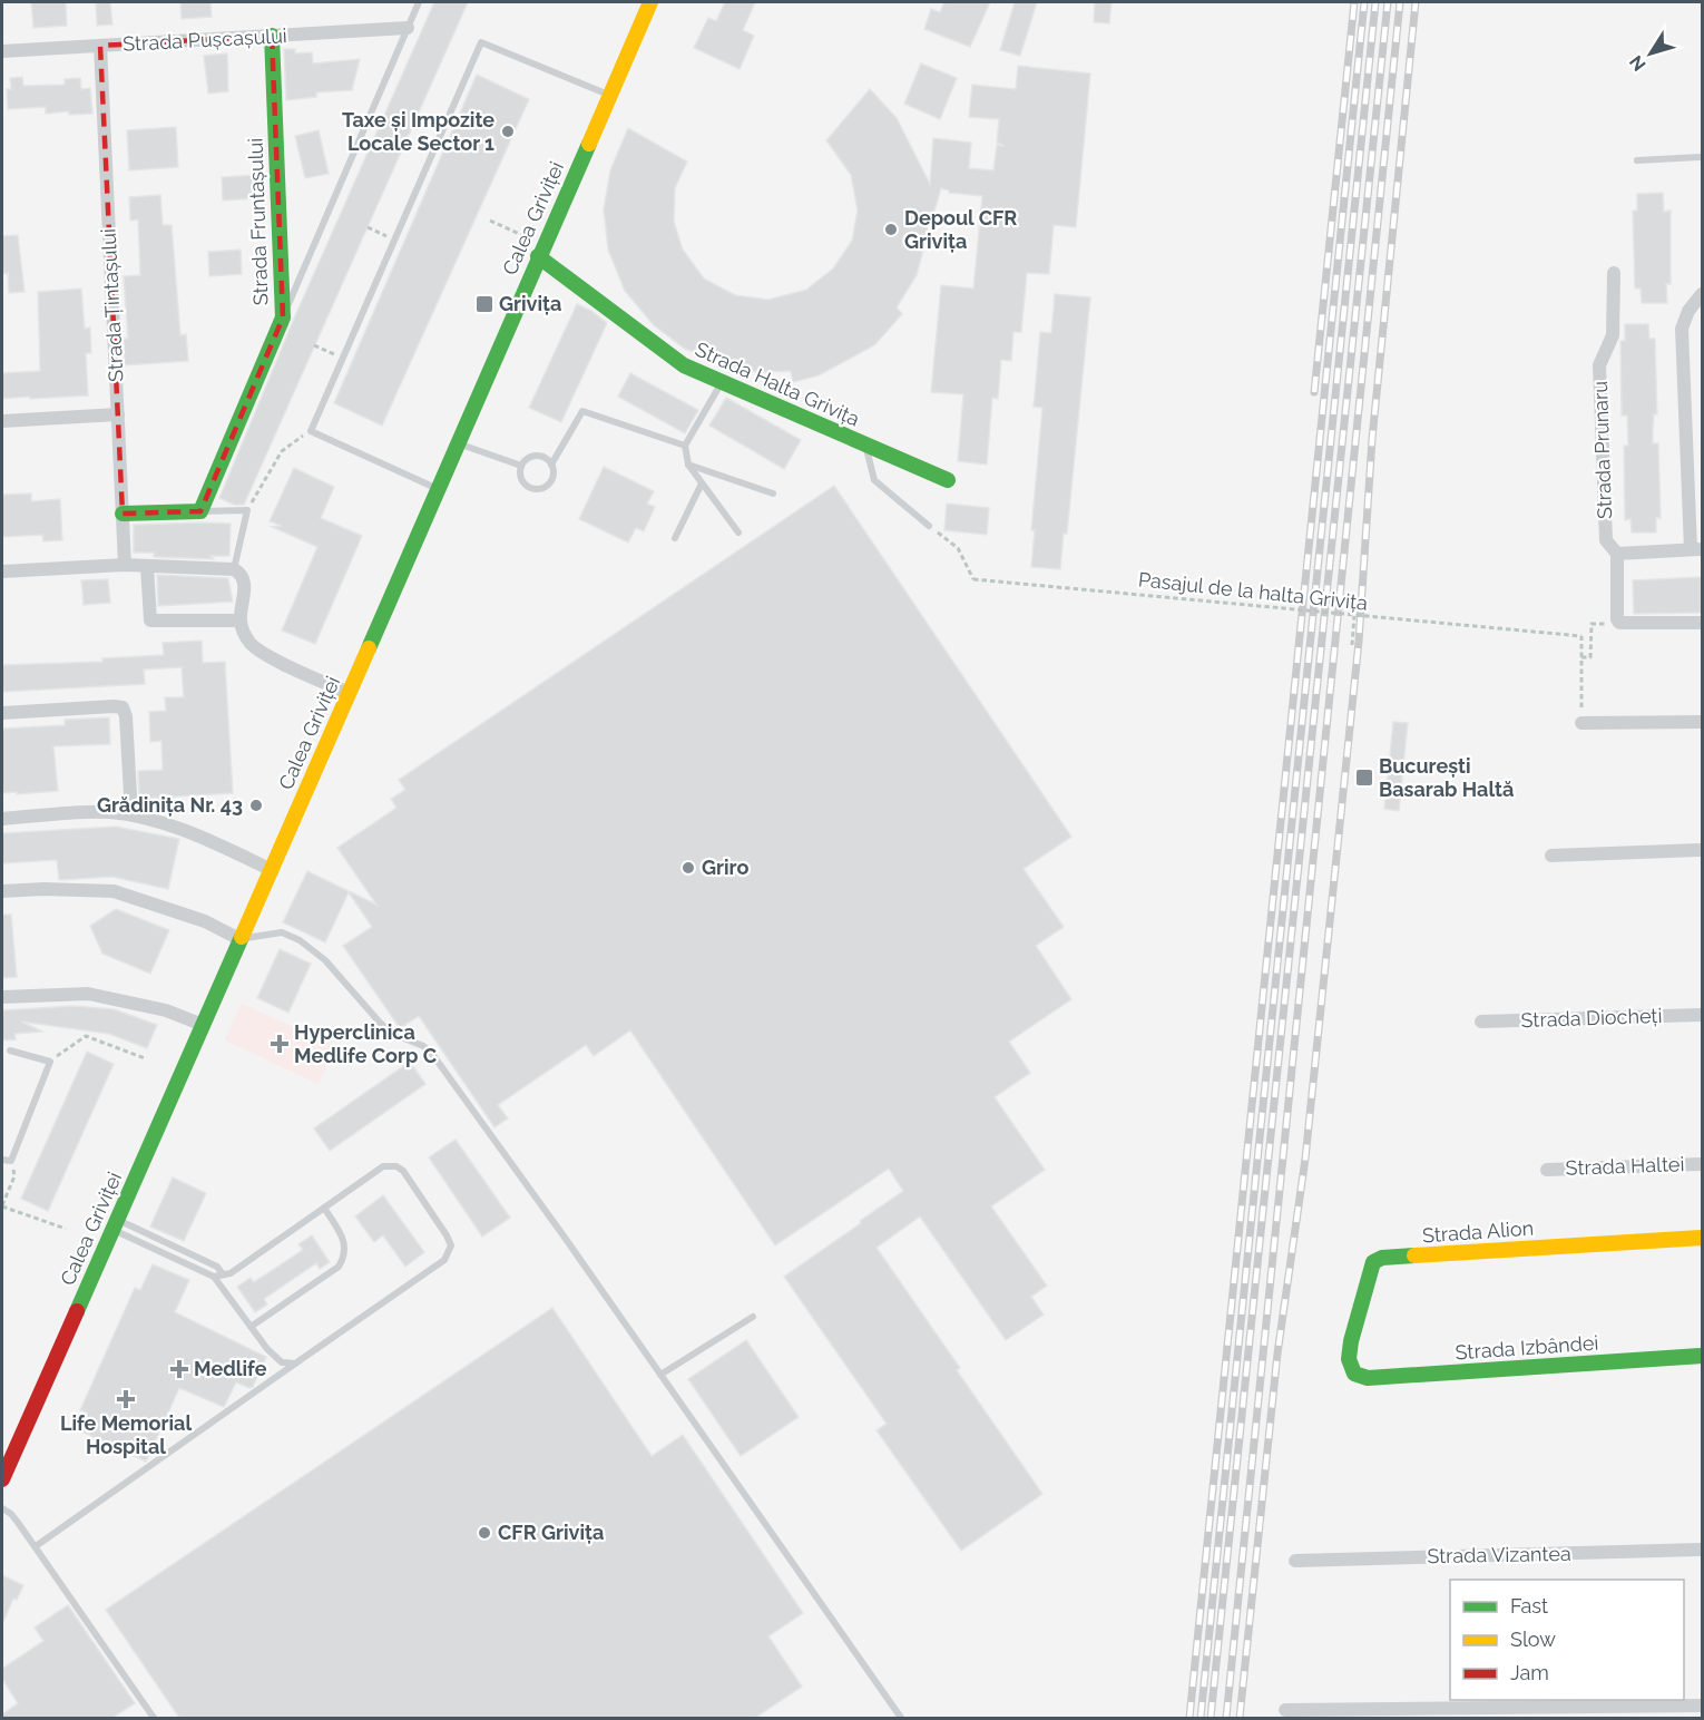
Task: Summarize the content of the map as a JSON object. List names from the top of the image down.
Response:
{
  "streets": {
    "street": [
      "Strada Pușcașului",
      "Calea Griviței",
      "Strada Fruntașului",
      "Strada Țintașului",
      "Strada Halta Grivița",
      "Strada Prunaru",
      "Strada Diocheți",
      "Strada Haltei",
      "Strada Alion",
      "Strada Izbândei",
      "Strada Vizantea"
    ],
    "path": ["Pasajul de la halta Grivița"]
  },
  "crossings": [
    ["Strada Pușcașului", "Strada Fruntașului"],
    ["Strada Pușcașului", "Strada Țintașului"],
    ["Calea Griviței", "Strada Halta Grivița"],
    ["Strada Alion", "Strada Izbândei"]
  ],
  "places": {
    "other": [
      "Taxe și Impozite Locale Sector 1",
      "Depoul CFR Grivița",
      "Grădinița Nr. 43",
      "Griro",
      "CFR Grivița"
    ],
    "transit": ["Grivița", "București Basarab Haltă"],
    "health": ["Hyperclinica Medlife Corp C", "Medlife", "Life Memorial Hospital"]
  },
  "legend": ["Fast", "Slow", "Jam"],
  "north": "bottom left"
}
